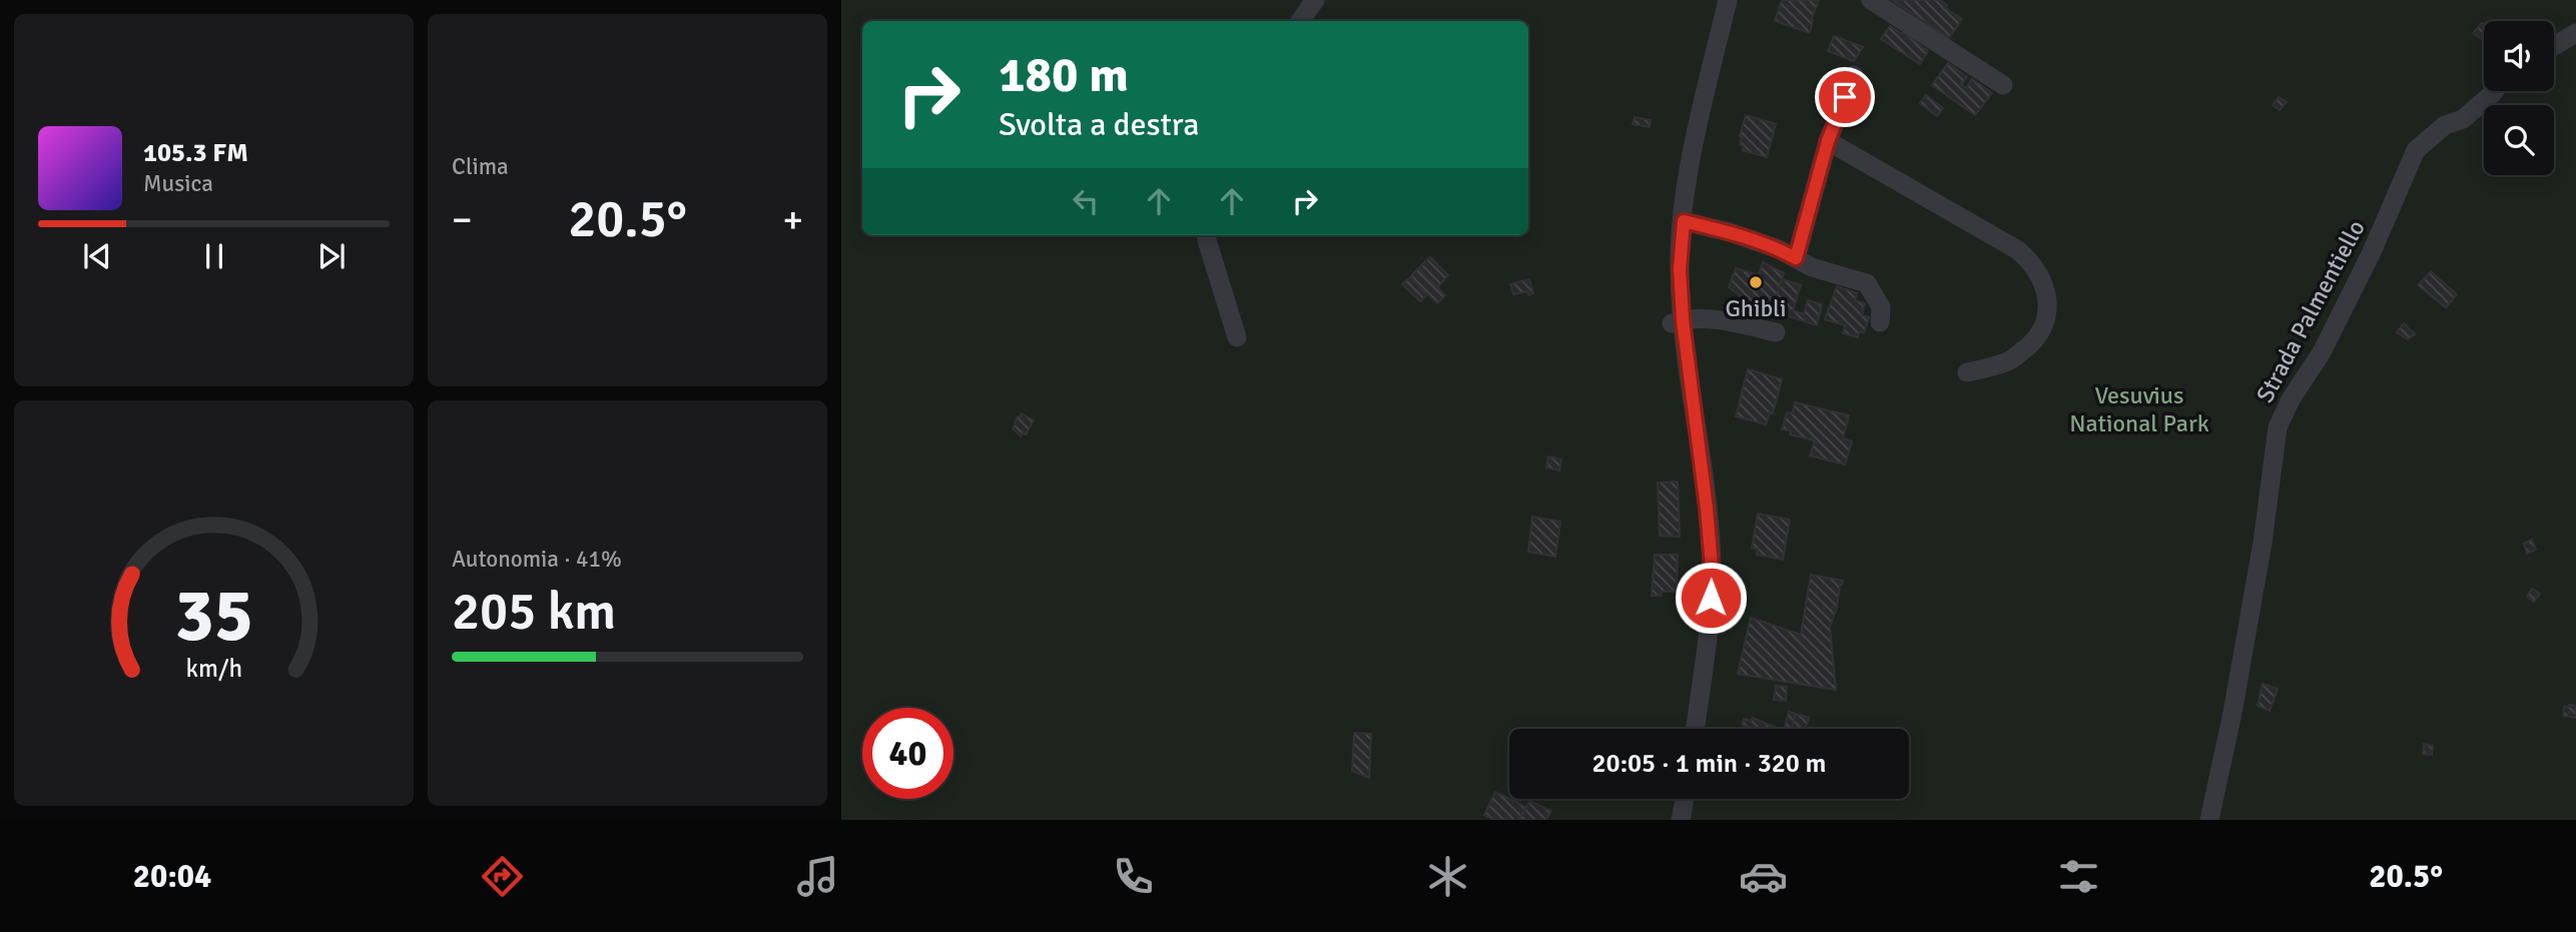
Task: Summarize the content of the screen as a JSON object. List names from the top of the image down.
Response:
{
  "streets": {
    "street": ["Strada Palmentiello"]
  },
  "parks": ["Vesuvius National Park"],
  "places": ["Ghibli"],
  "page": {
    "tile": [
      "Clima",
      ["Autonomia · 41%", "205 km"]
    ],
    "turn": ["180 m", "Svolta a destra"],
    "song": ["105.3 FM", "Musica"],
    "heat": ["−", "20.5°", "+"],
    "limit": "40",
    "trip": "20:05 · 1 min · 320 m",
    "tabs": ["20:04", "20.5°"],
    "gauge": ["35", "km/h"]
  }
}
